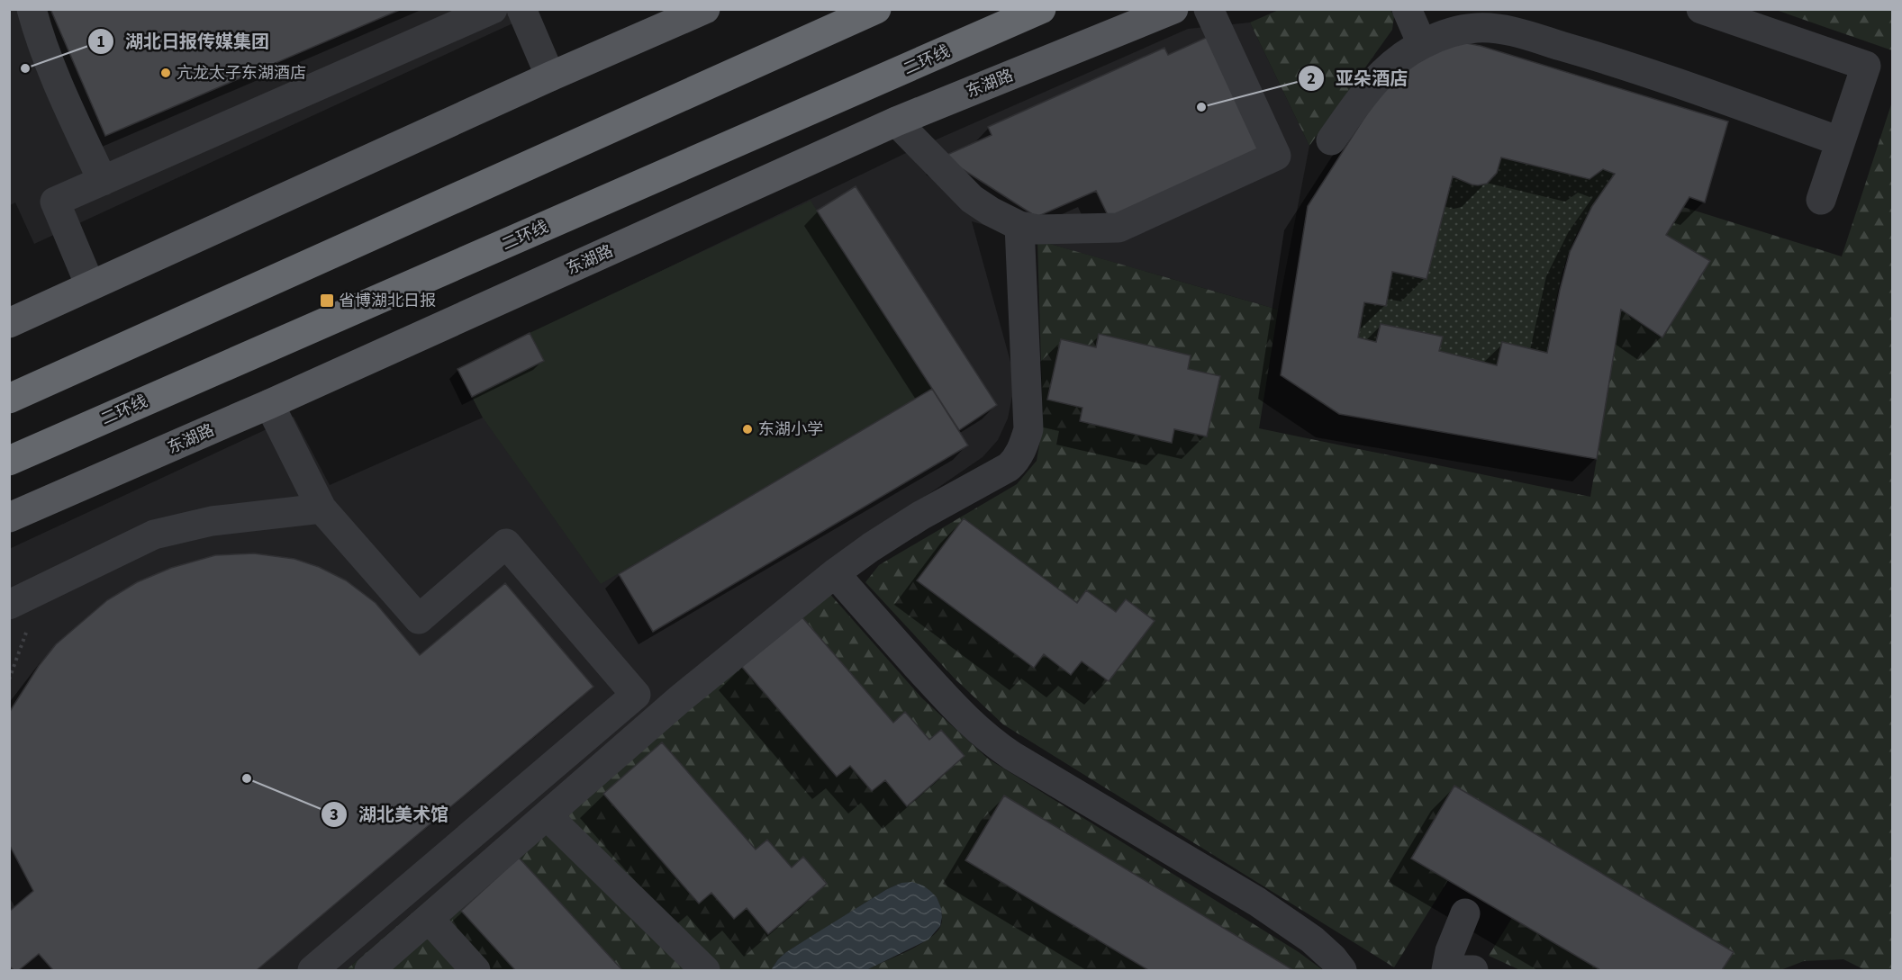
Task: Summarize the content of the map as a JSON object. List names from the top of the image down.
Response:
{
  "streets": {
    "highway": ["二环线"],
    "main road": ["东湖路"]
  },
  "places": {
    "other": [
      "湖北日报传媒集团",
      "亢龙太子东湖酒店",
      "亚朵酒店",
      "东湖小学",
      "湖北美术馆"
    ],
    "transit": ["省博湖北日报"]
  }
}
